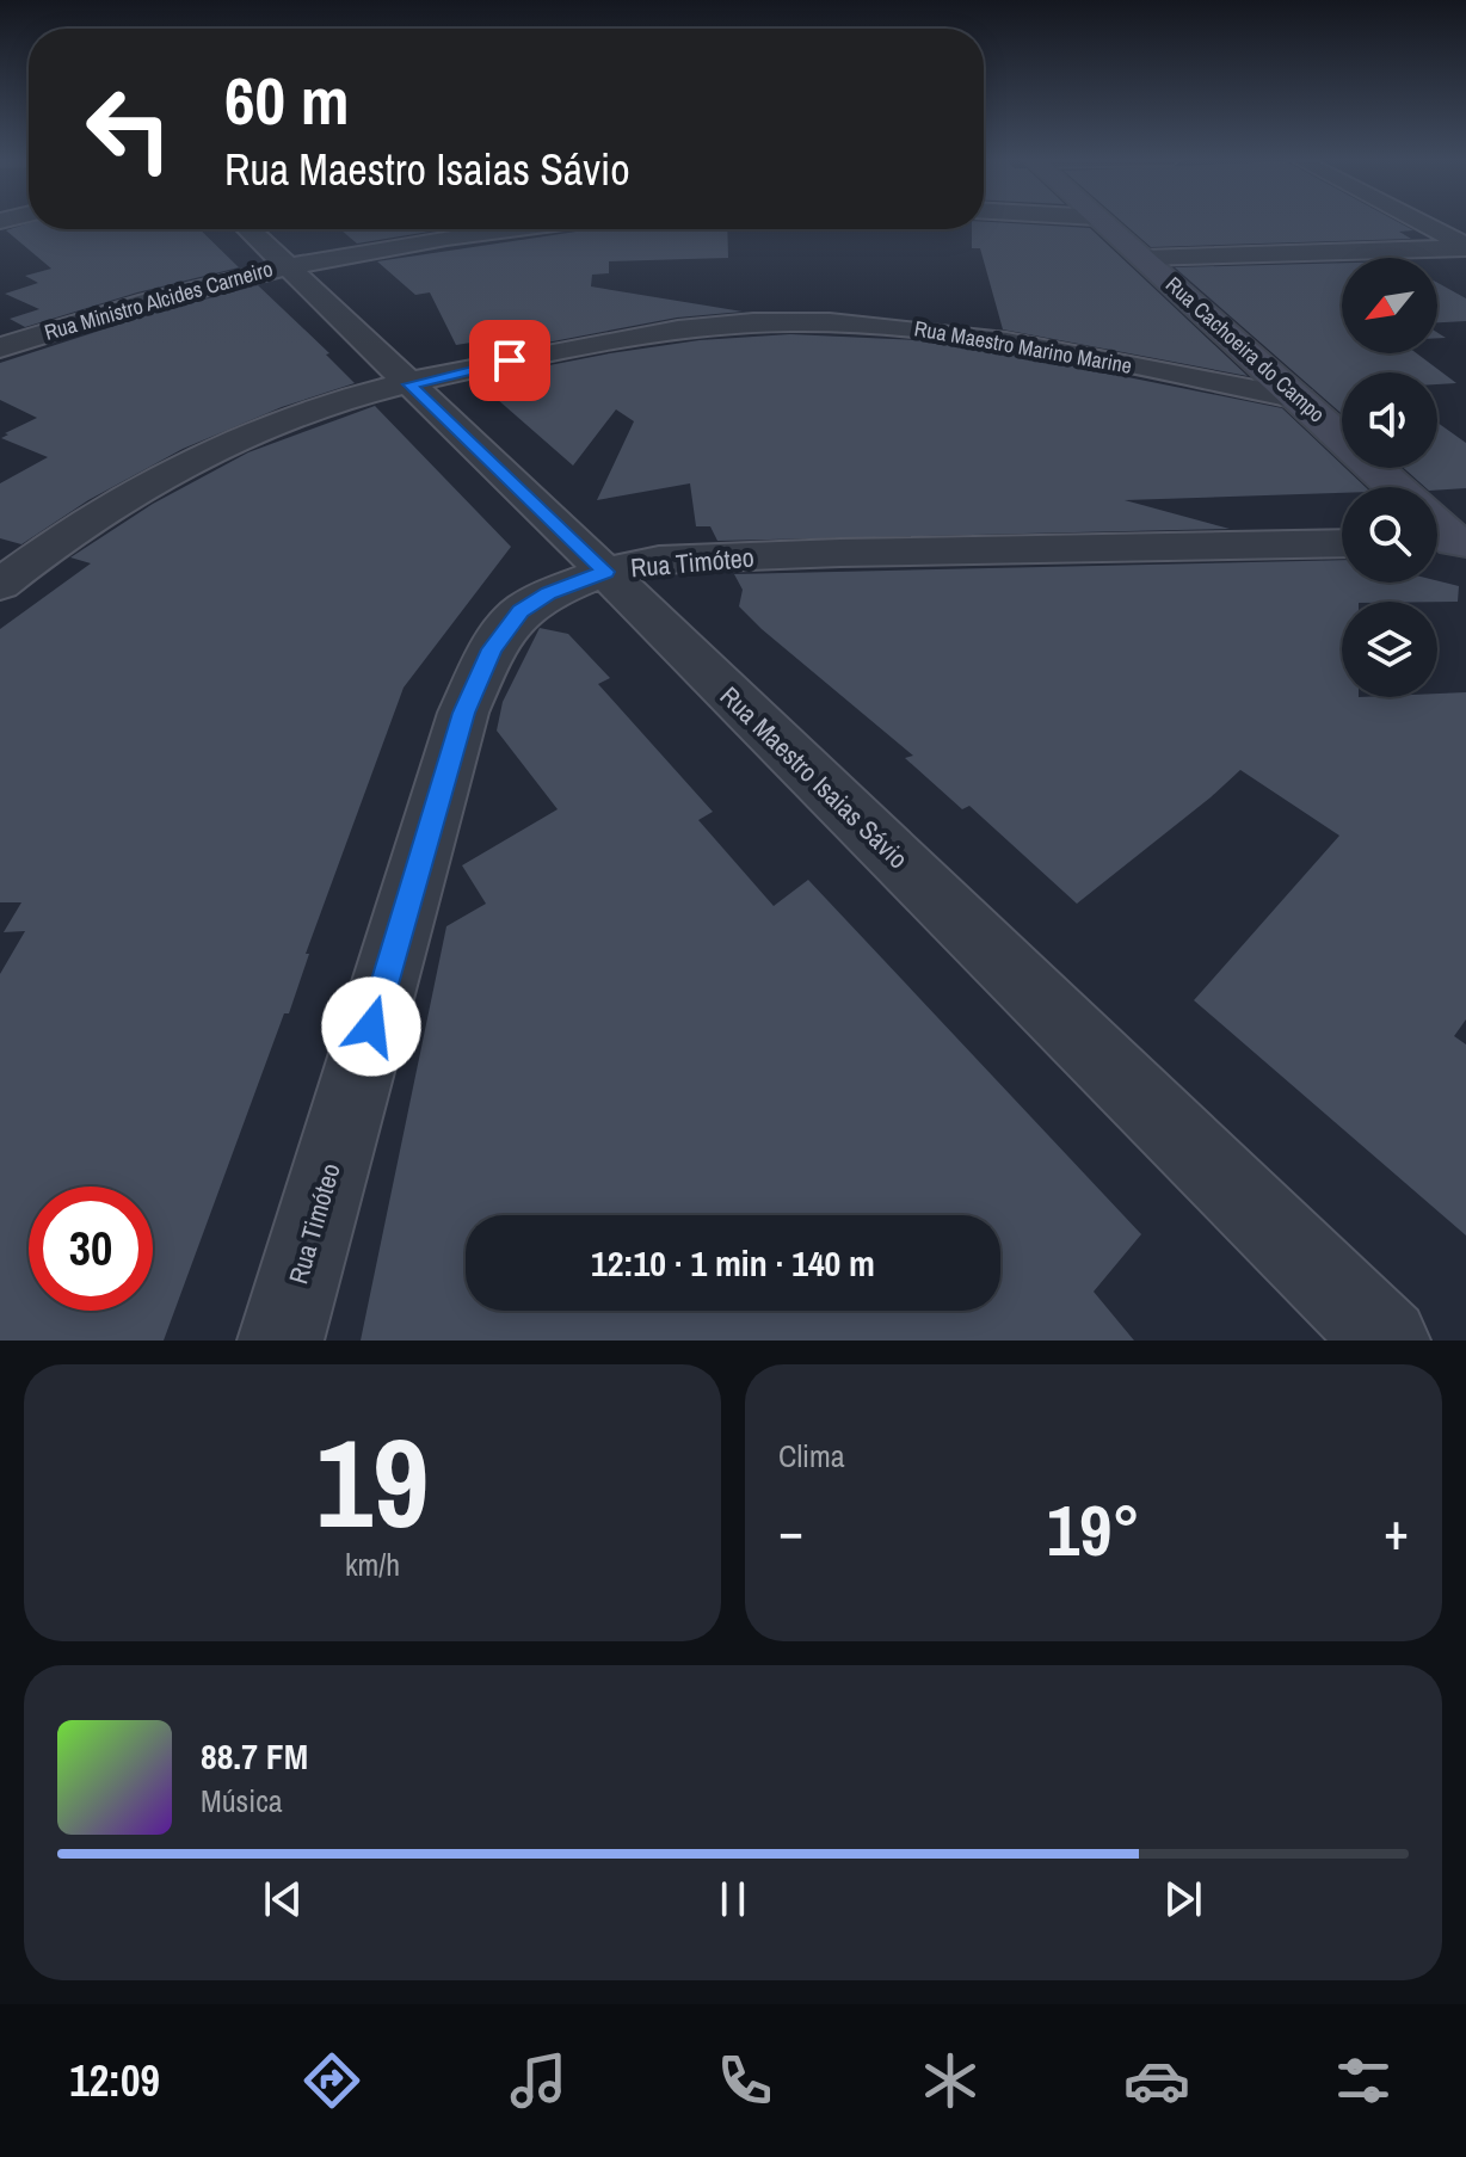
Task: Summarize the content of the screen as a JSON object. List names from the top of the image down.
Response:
{
  "streets": {
    "main road": ["Rua Cachoeira do Campo"],
    "street": [
      "Rua Ministro Alcides Carneiro",
      "Rua Maestro Marino Marine",
      "Rua Timóteo",
      "Rua Maestro Isaias Sávio"
    ]
  },
  "crossings": [
    ["Rua Ministro Alcides Carneiro", "Rua Maestro Isaias Sávio"],
    ["Rua Maestro Marino Marine", "Rua Cachoeira do Campo"],
    ["Rua Maestro Marino Marine", "Rua Maestro Isaias Sávio"],
    ["Rua Timóteo", "Rua Maestro Isaias Sávio"]
  ],
  "north": "bottom left",
  "page": {
    "turn": ["60 m", "Rua Maestro Isaias Sávio"],
    "limit": "30",
    "trip": "12:10 · 1 min · 140 m",
    "tile": [
      ["19", "km/h"],
      "Clima"
    ],
    "heat": ["−", "19°", "+"],
    "song": ["88.7 FM", "Música"],
    "tabs": "12:09"
  }
}
